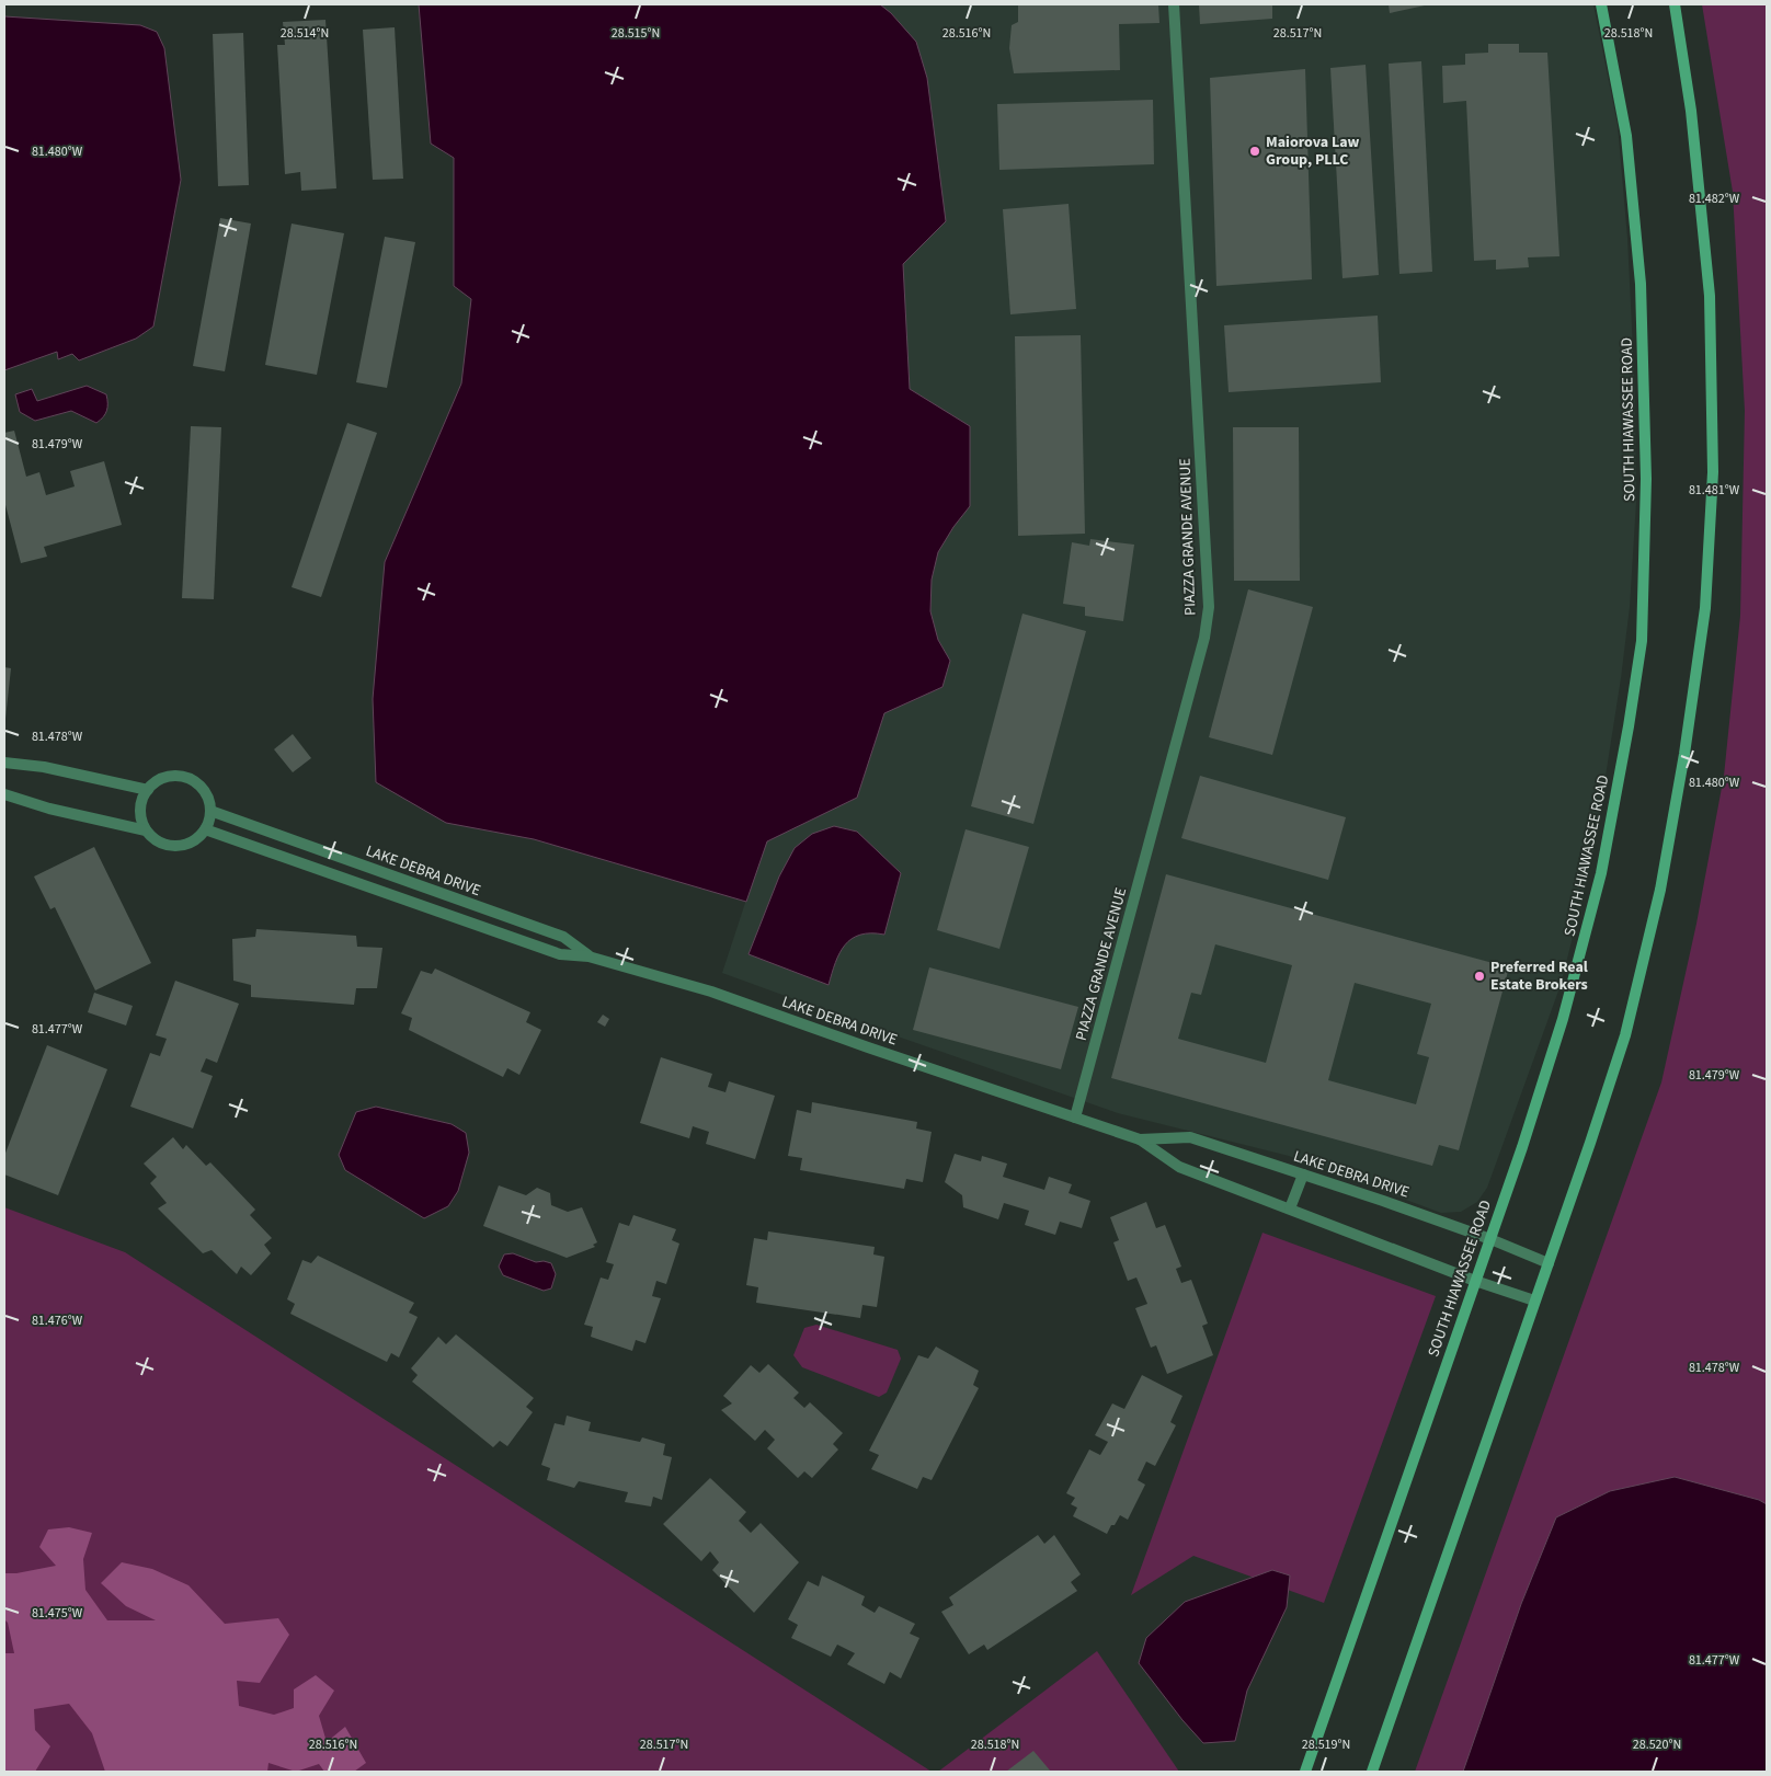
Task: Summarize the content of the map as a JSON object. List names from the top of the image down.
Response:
{
  "streets": {
    "street": ["SOUTH HIAWASSEE ROAD", "PIAZZA GRANDE AVENUE", "LAKE DEBRA DRIVE"]
  },
  "crossings": [
    ["SOUTH HIAWASSEE ROAD", "LAKE DEBRA DRIVE"],
    ["PIAZZA GRANDE AVENUE", "LAKE DEBRA DRIVE"]
  ],
  "places": ["Maiorova Law Group, PLLC", "Preferred Real Estate Brokers"],
  "coordinates": [
    "28.514°N",
    "28.515°N",
    "28.516°N",
    "28.517°N",
    "28.518°N",
    "81.480°W",
    "81.482°W",
    "81.479°W",
    "81.481°W",
    "81.478°W",
    "81.477°W",
    "81.476°W",
    "81.475°W",
    "28.519°N",
    "28.520°N"
  ]
}
